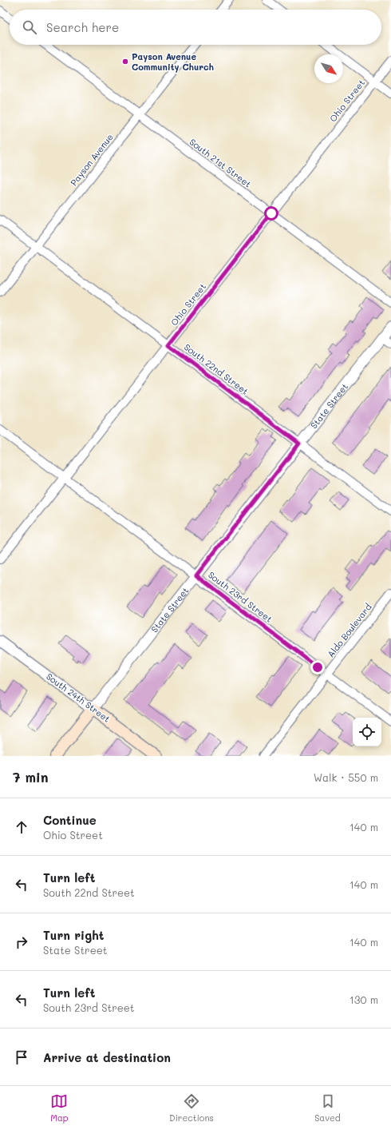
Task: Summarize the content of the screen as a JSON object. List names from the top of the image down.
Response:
{
  "streets": {
    "main road": ["State Street", "South 24th Street"],
    "street": [
      "Ohio Street",
      "Payson Avenue",
      "South 21st Street",
      "South 22nd Street",
      "South 23rd Street",
      "Aldo Boulevard"
    ]
  },
  "crossings": [
    ["Ohio Street", "South 21st Street"],
    ["Ohio Street", "South 22nd Street"],
    ["Ohio Street", "South 23rd Street"],
    ["Payson Avenue", "South 21st Street"],
    ["Payson Avenue", "South 22nd Street"],
    ["South 22nd Street", "State Street"],
    ["State Street", "South 23rd Street"],
    ["State Street", "South 24th Street"],
    ["South 23rd Street", "Aldo Boulevard"]
  ],
  "places": ["Payson Avenue Community Church"],
  "north": "bottom right",
  "page": {
    "search": "Search here",
    "heading": ["7 min", "Walk · 550 m"],
    "list": [
      ["Continue", "Ohio Street", "140 m"],
      ["Turn left", "South 22nd Street", "140 m"],
      ["Turn right", "State Street", "140 m"],
      ["Turn left", "South 23rd Street", "130 m"],
      "Arrive at destination"
    ],
    "nav": ["Map", "Directions", "Saved"]
  }
}
